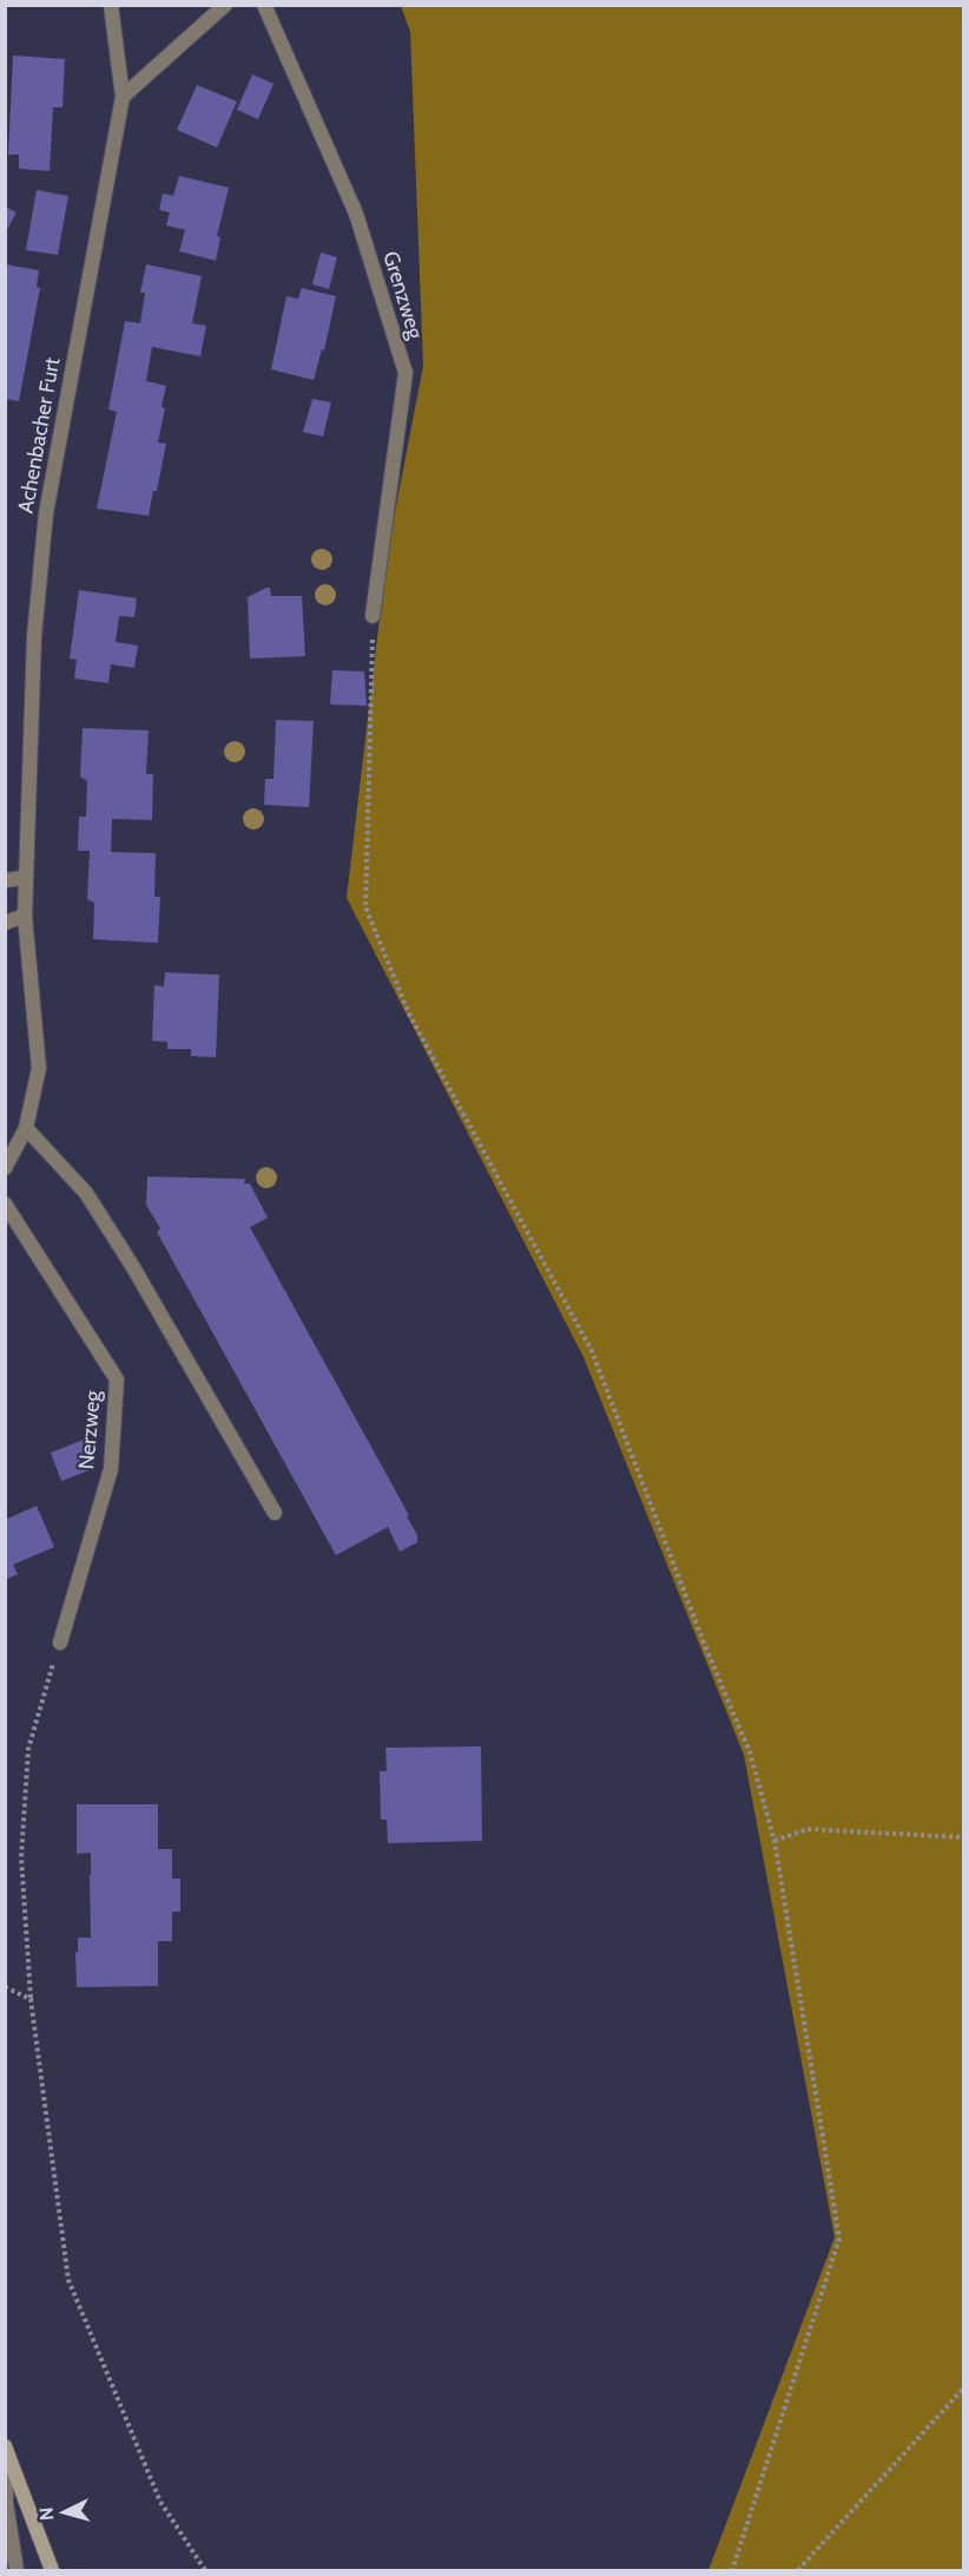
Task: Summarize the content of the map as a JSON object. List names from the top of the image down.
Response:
{
  "streets": {
    "street": ["Grenzweg", "Achenbacher Furt", "Nerzweg"]
  },
  "north": "left"
}
